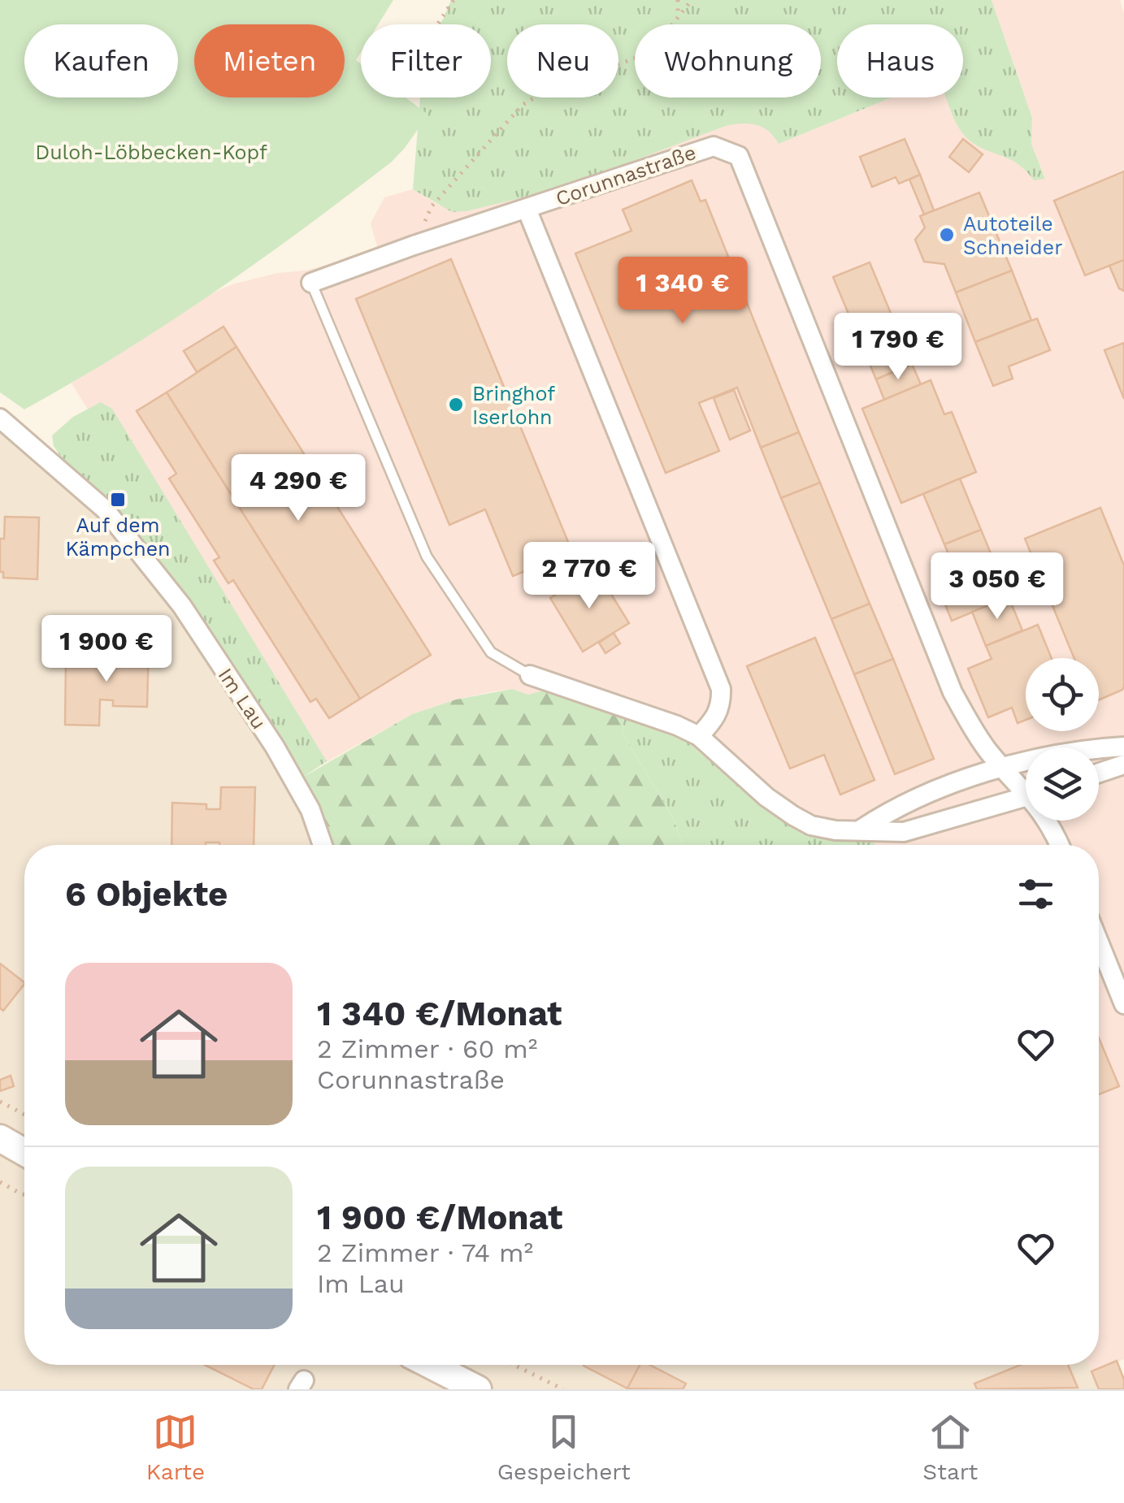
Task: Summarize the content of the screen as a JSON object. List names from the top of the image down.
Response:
{
  "streets": {
    "street": ["Corunnastraße", "Im Lau"]
  },
  "parks": ["Duloh-Löbbecken-Kopf"],
  "places": {
    "other": ["Autoteile Schneider", "Bringhof Iserlohn"],
    "transit": ["Auf dem Kämpchen"]
  },
  "page": {
    "chip": [
      "Kaufen",
      "Mieten",
      "Filter",
      "Neu",
      "Wohnung",
      "Haus"
    ],
    "price": [
      "1 340 €",
      "1 790 €",
      "4 290 €",
      "2 770 €",
      "3 050 €",
      "1 900 €"
    ],
    "heading": "6 Objekte",
    "list": [
      {
        "name": "1 340 €/Monat",
        "note": "2 Zimmer · 60 m² · Corunnastraße"
      },
      {
        "name": "1 900 €/Monat",
        "note": "2 Zimmer · 74 m² · Im Lau"
      }
    ],
    "tabs": ["Karte", "Gespeichert", "Start"]
  }
}
